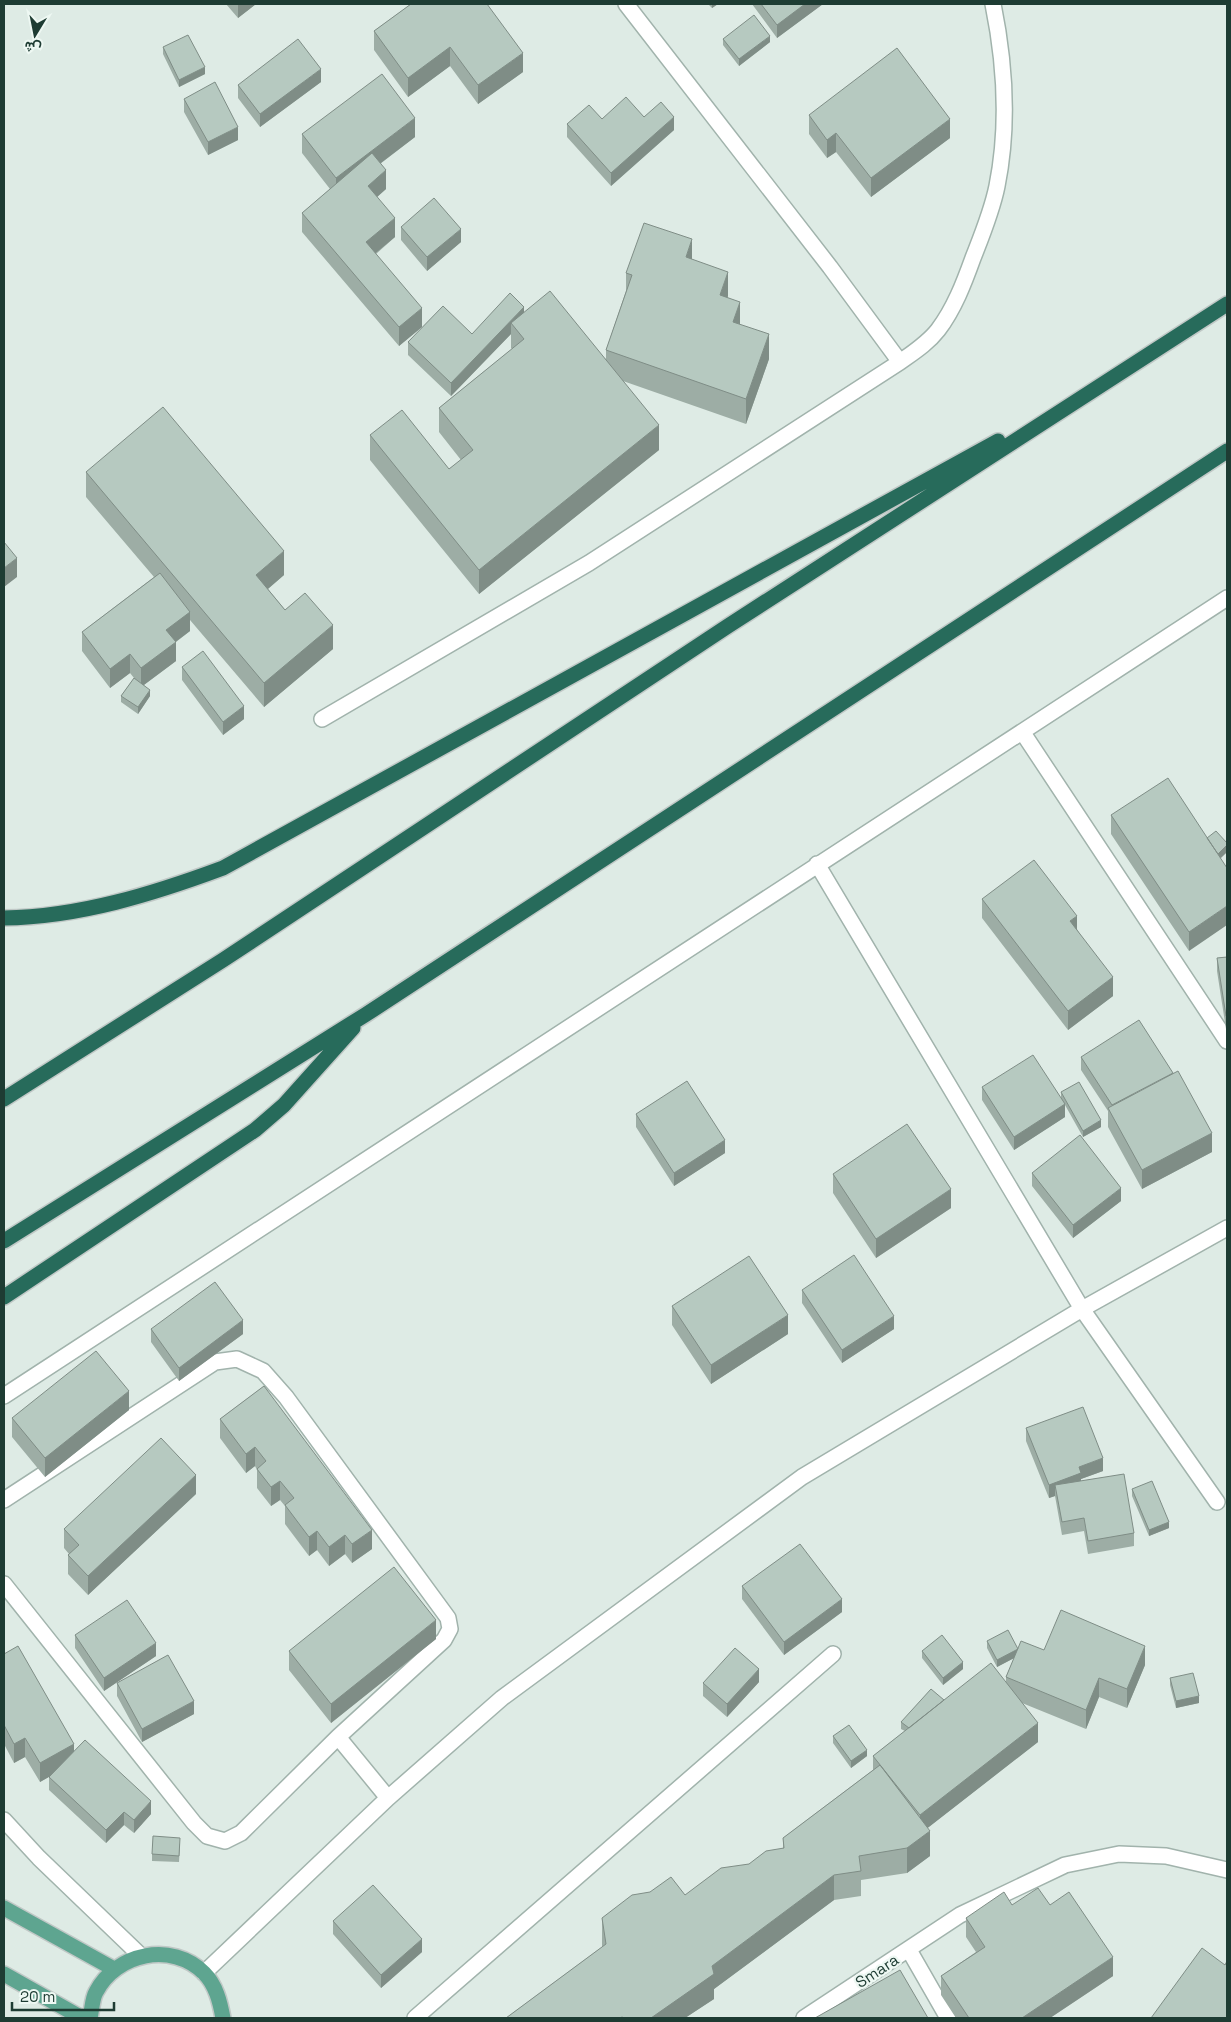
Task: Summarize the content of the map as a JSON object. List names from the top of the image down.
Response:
{
  "streets": {
    "street": ["Smara"]
  },
  "scale_bar": "20 m",
  "north": "bottom"
}
